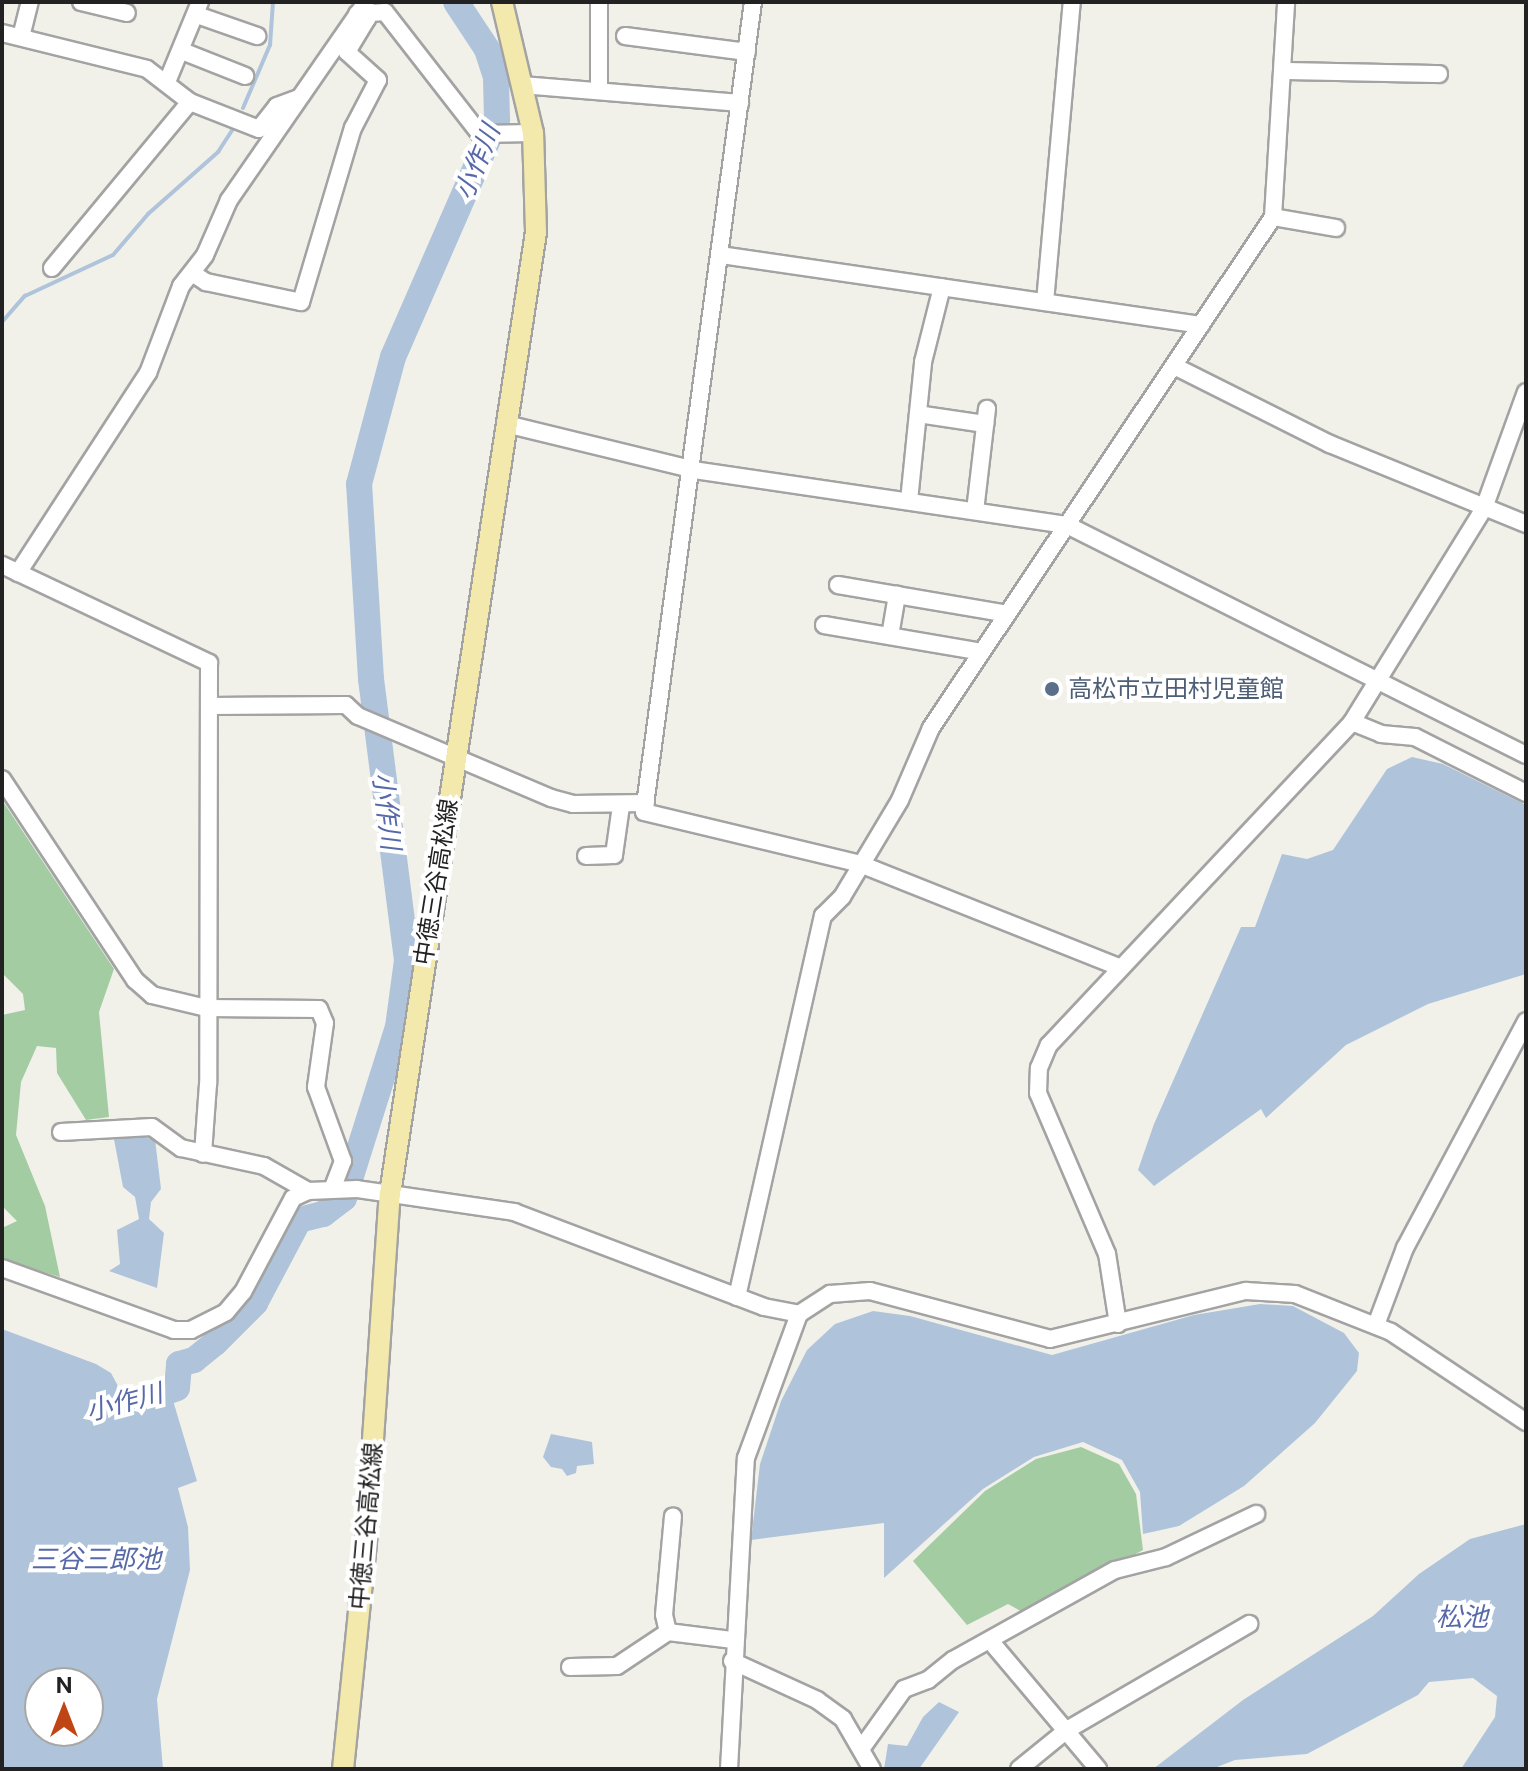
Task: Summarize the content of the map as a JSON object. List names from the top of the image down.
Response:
{
  "streets": {
    "main road": ["中徳三谷高松線"]
  },
  "water": ["小作川", "三谷三郎池", "松池"],
  "places": ["高松市立田村児童館"],
  "north": "top"
}
